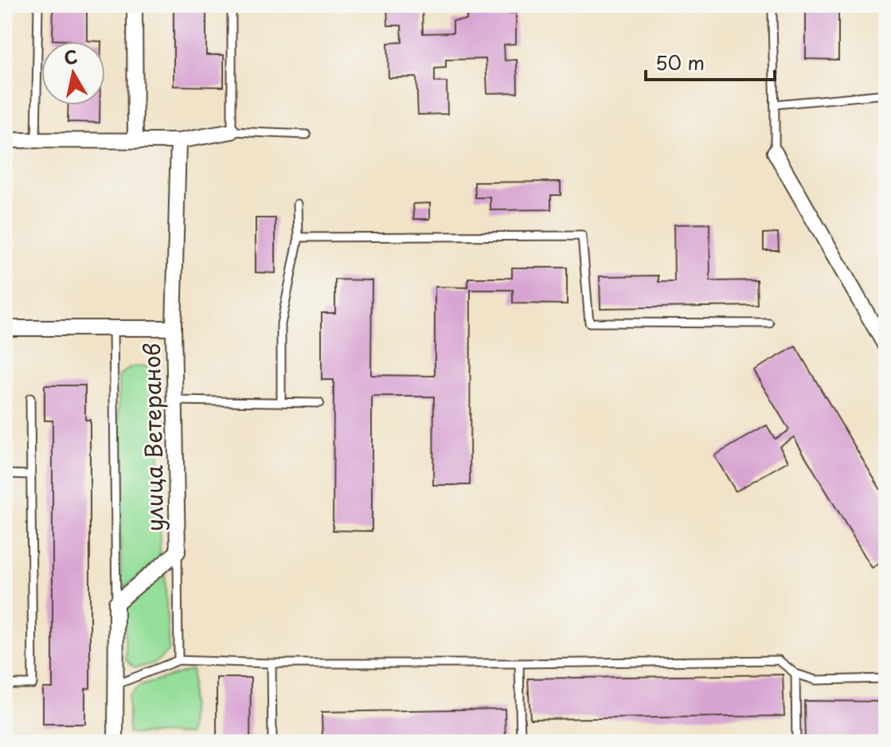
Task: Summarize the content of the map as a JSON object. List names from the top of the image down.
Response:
{
  "streets": {
    "street": ["улица Ветеранов"]
  },
  "scale_bar": "50 m",
  "north": "top"
}
